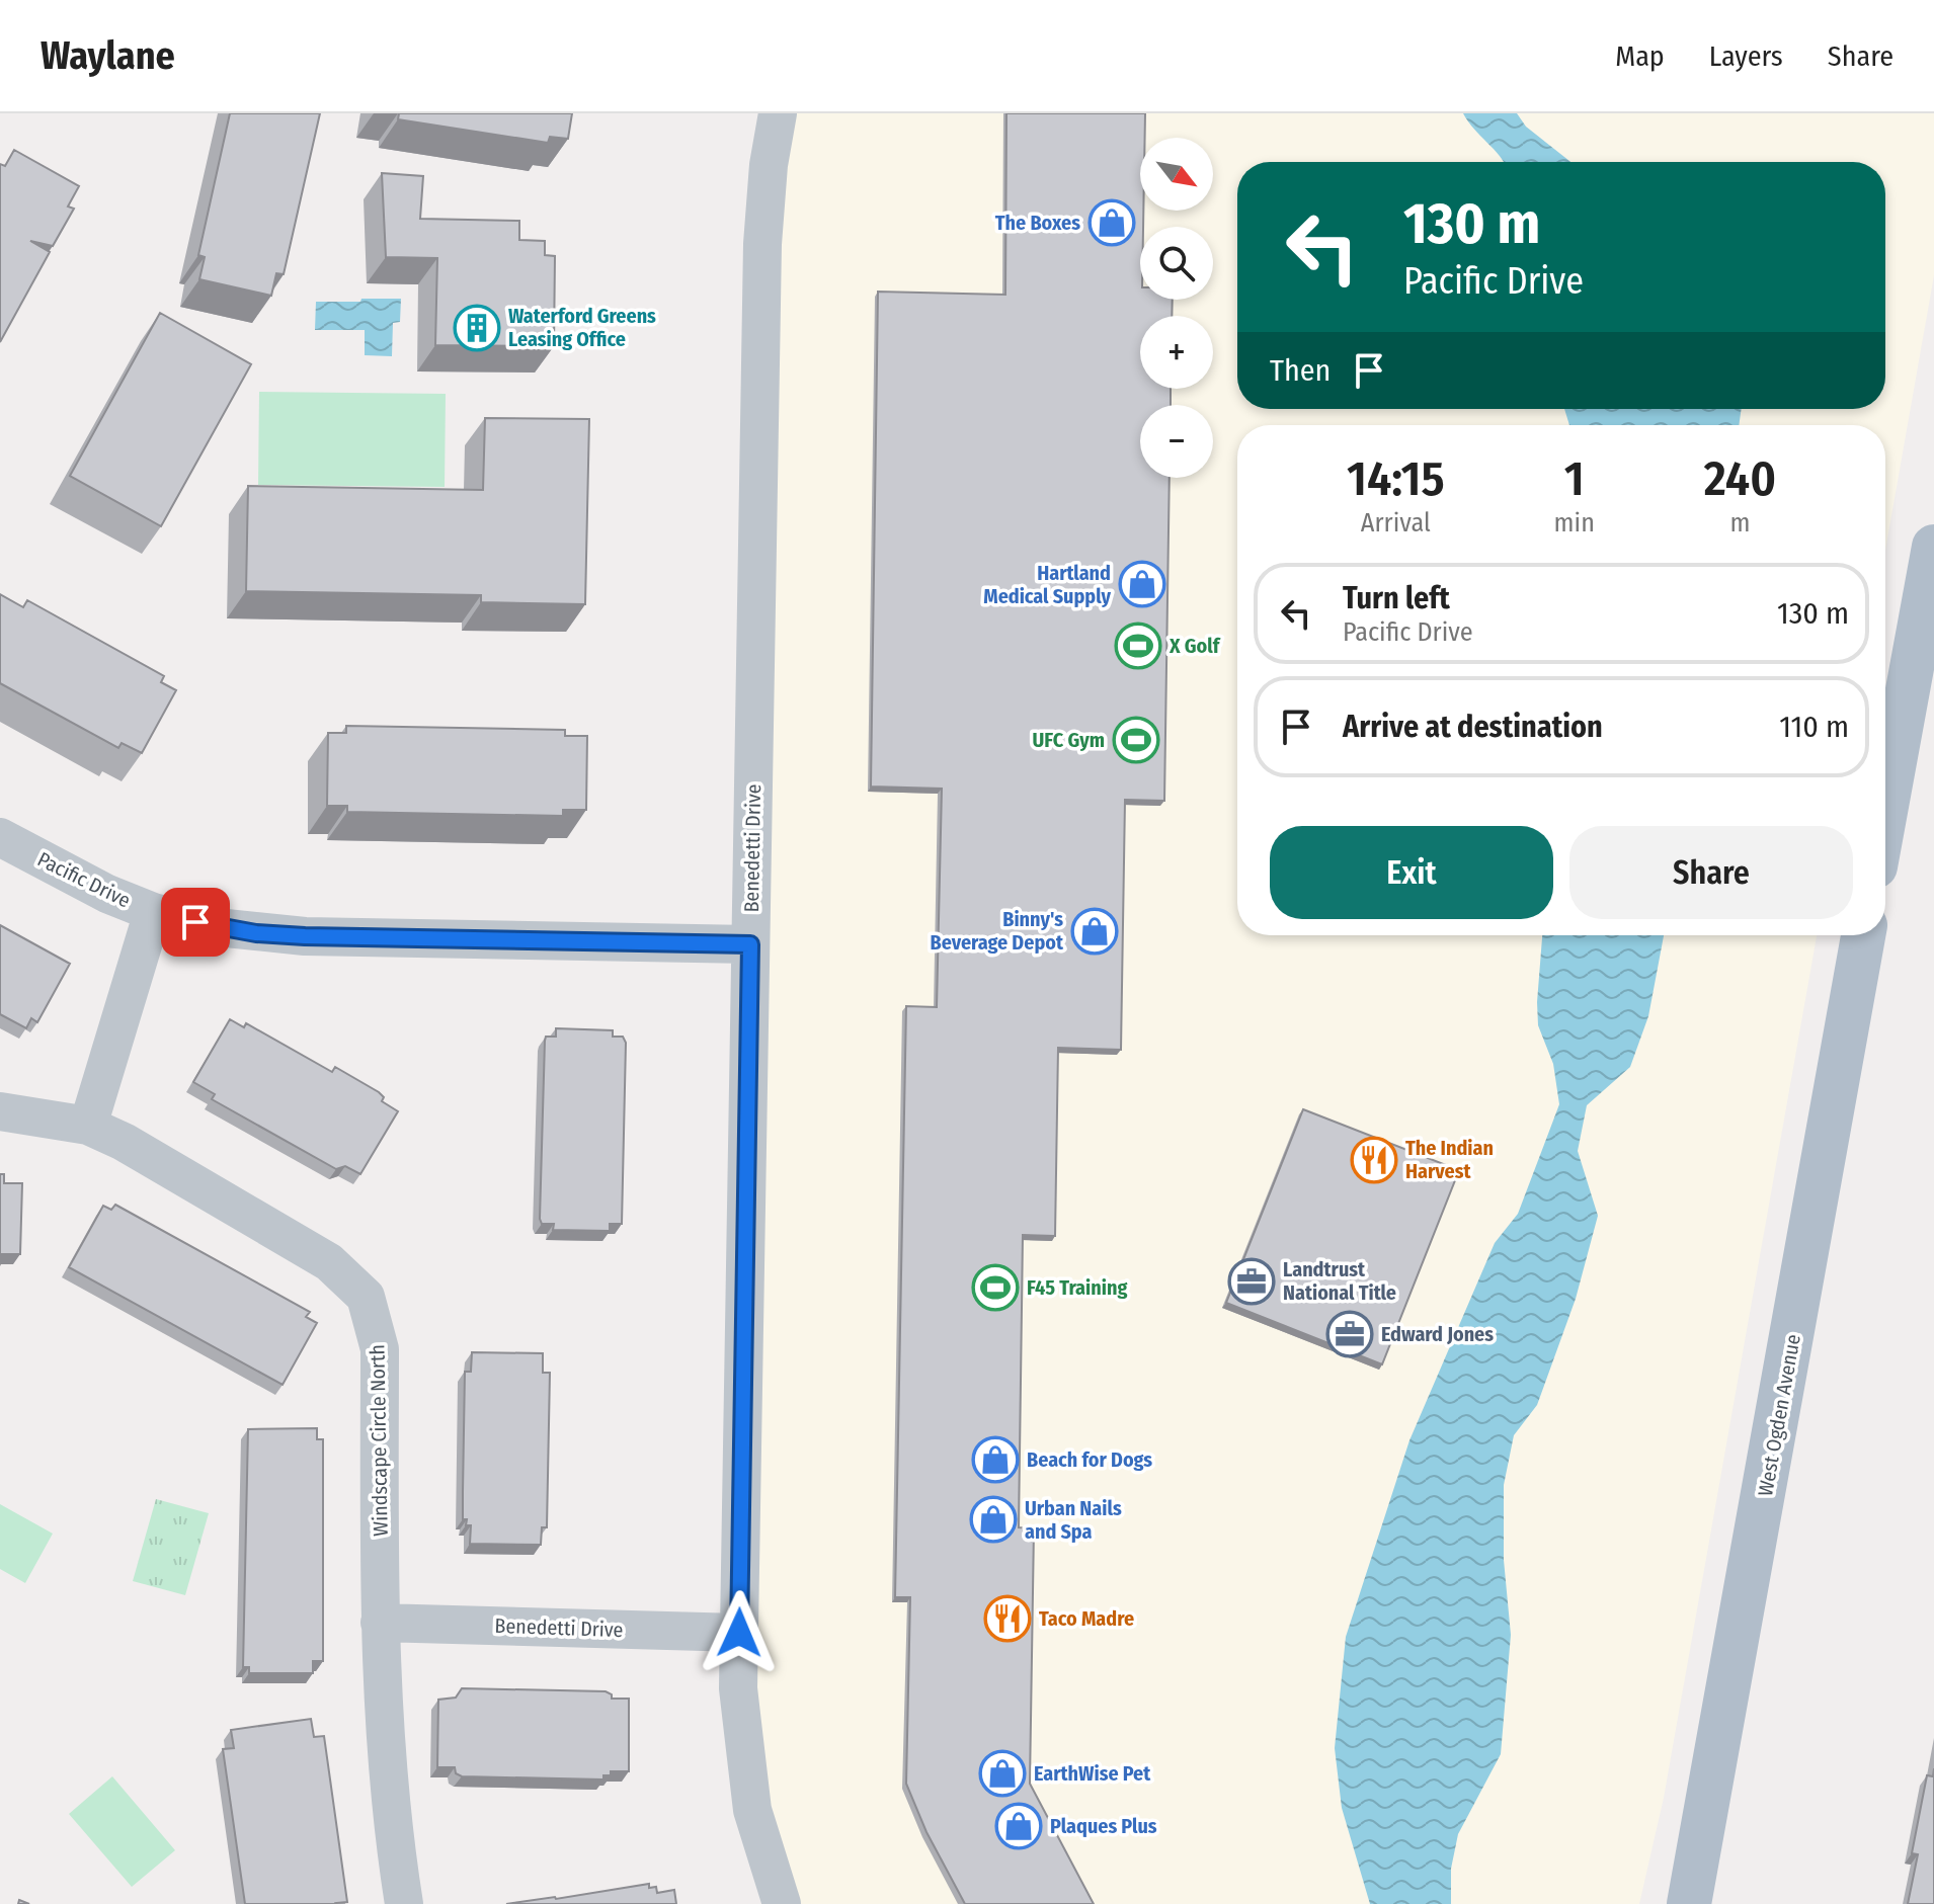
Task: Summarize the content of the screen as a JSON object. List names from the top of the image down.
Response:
{
  "streets": {
    "main road": ["West Ogden Avenue"],
    "street": ["Benedetti Drive", "Pacific Drive", "Windscape Circle North"]
  },
  "crossings": [
    ["Benedetti Drive", "Pacific Drive"],
    ["Benedetti Drive", "Windscape Circle North"]
  ],
  "places": {
    "shop": [
      "The Boxes",
      "Hartland Medical Supply",
      "Binny's Beverage Depot",
      "Beach for Dogs",
      "Urban Nails and Spa",
      "EarthWise Pet",
      "Plaques Plus"
    ],
    "building": ["Waterford Greens Leasing Office"],
    "sports": ["X Golf", "UFC Gym", "F45 Training"],
    "restaurant": ["The Indian Harvest", "Taco Madre"],
    "office": ["Landtrust National Title", "Edward Jones"]
  },
  "north": "bottom right",
  "page": {
    "header": "Waylane",
    "nav": ["Map", "Layers", "Share"],
    "map_buttons": ["+", "−"],
    "turn": ["130 m", "Pacific Drive"],
    "then": "Then",
    "eta": [
      "14:15",
      "Arrival",
      "1",
      "min",
      "240",
      "m"
    ],
    "list": [
      {
        "name": "Turn left",
        "note": "Pacific Drive",
        "value": "130 m"
      },
      {
        "name": "Arrive at destination",
        "value": "110 m"
      }
    ],
    "buttons": ["Exit", "Share"]
  }
}
